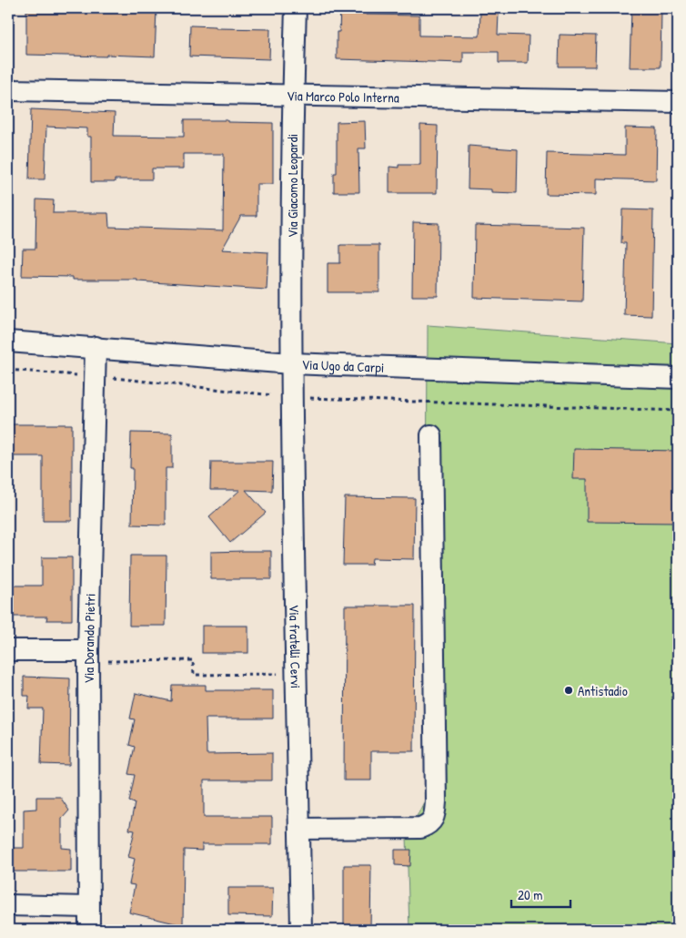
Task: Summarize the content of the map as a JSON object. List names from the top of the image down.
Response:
{
  "streets": {
    "street": [
      "Via Marco Polo Interna",
      "Via Giacomo Leopardi",
      "Via Ugo da Carpi",
      "Via Dorando Pietri",
      "Via fratelli Cervi"
    ]
  },
  "crossings": [
    ["Via Marco Polo Interna", "Via Giacomo Leopardi"],
    ["Via Giacomo Leopardi", "Via Ugo da Carpi"],
    ["Via Giacomo Leopardi", "Via fratelli Cervi"],
    ["Via Ugo da Carpi", "Via Dorando Pietri"],
    ["Via Ugo da Carpi", "Via fratelli Cervi"]
  ],
  "places": ["Antistadio"],
  "scale_bar": "20 m"
}
